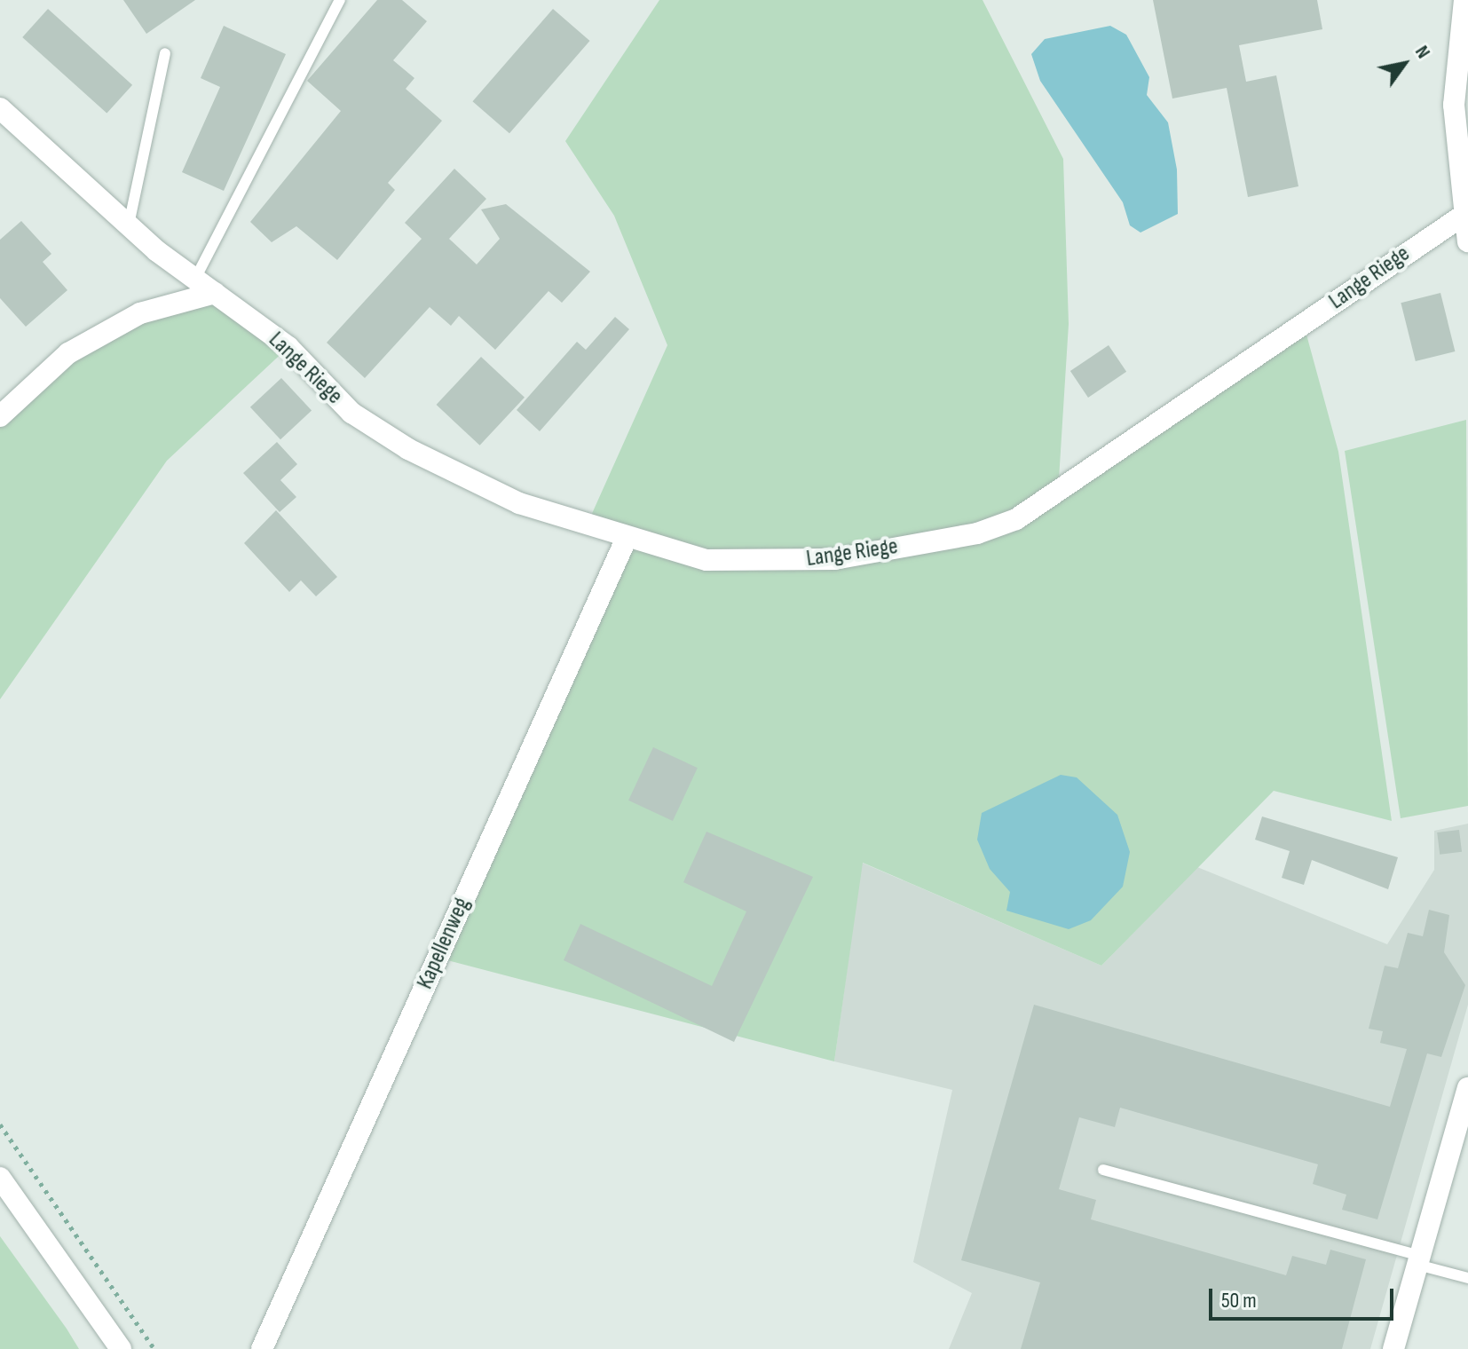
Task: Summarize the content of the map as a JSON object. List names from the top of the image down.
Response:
{
  "streets": {
    "street": ["Lange Riege", "Kapellenweg"]
  },
  "crossings": [
    ["Lange Riege", "Kapellenweg"]
  ],
  "scale_bar": "50 m",
  "north": "top right"
}
